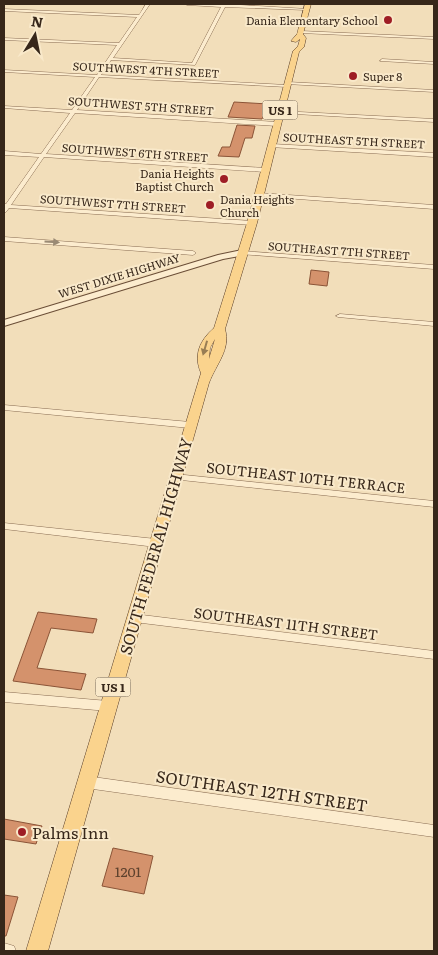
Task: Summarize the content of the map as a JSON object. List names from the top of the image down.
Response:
{
  "streets": {
    "main road": ["US 1", "WEST DIXIE HIGHWAY", "SOUTH FEDERAL HIGHWAY"],
    "street": [
      "SOUTHWEST 4TH STREET",
      "SOUTHWEST 5TH STREET",
      "SOUTHEAST 5TH STREET",
      "SOUTHWEST 6TH STREET",
      "SOUTHWEST 7TH STREET",
      "SOUTHEAST 7TH STREET",
      "SOUTHEAST 10TH TERRACE",
      "SOUTHEAST 11TH STREET",
      "SOUTHEAST 12TH STREET"
    ]
  },
  "crossings": [
    ["SOUTHWEST 4TH STREET", "SOUTH FEDERAL HIGHWAY"],
    ["SOUTHWEST 5TH STREET", "SOUTH FEDERAL HIGHWAY"],
    ["SOUTHEAST 5TH STREET", "SOUTH FEDERAL HIGHWAY"],
    ["SOUTHWEST 6TH STREET", "SOUTH FEDERAL HIGHWAY"],
    ["SOUTHWEST 7TH STREET", "SOUTH FEDERAL HIGHWAY"],
    ["SOUTHEAST 7TH STREET", "WEST DIXIE HIGHWAY"],
    ["SOUTHEAST 7TH STREET", "SOUTH FEDERAL HIGHWAY"],
    ["WEST DIXIE HIGHWAY", "SOUTH FEDERAL HIGHWAY"],
    ["SOUTHEAST 10TH TERRACE", "SOUTH FEDERAL HIGHWAY"],
    ["SOUTH FEDERAL HIGHWAY", "SOUTHEAST 11TH STREET"],
    ["SOUTH FEDERAL HIGHWAY", "SOUTHEAST 12TH STREET"]
  ],
  "places": [
    "Dania Elementary School",
    "Super 8",
    "Dania Heights Baptist Church",
    "Dania Heights Church",
    "Palms Inn"
  ],
  "house_numbers": ["1201"],
  "north": "top"
}
